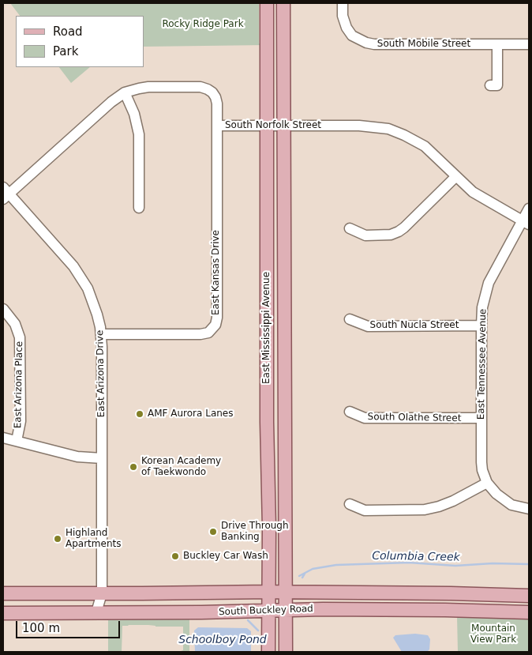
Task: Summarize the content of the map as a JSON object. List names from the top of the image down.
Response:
{
  "streets": {
    "main road": ["East Mississippi Avenue", "South Buckley Road"],
    "street": [
      "South Mobile Street",
      "South Norfolk Street",
      "East Kansas Drive",
      "South Nucla Street",
      "East Tennessee Avenue",
      "East Arizona Drive",
      "East Arizona Place",
      "South Olathe Street"
    ]
  },
  "crossings": [
    ["South Norfolk Street", "East Kansas Drive"],
    ["South Norfolk Street", "East Mississippi Avenue"],
    ["South Norfolk Street", "East Tennessee Avenue"],
    ["South Norfolk Street", "East Arizona Drive"],
    ["East Kansas Drive", "East Arizona Drive"],
    ["South Nucla Street", "East Tennessee Avenue"],
    ["East Mississippi Avenue", "South Buckley Road"],
    ["East Tennessee Avenue", "South Olathe Street"],
    ["East Arizona Drive", "South Buckley Road"]
  ],
  "water": ["Columbia Creek", "Schoolboy Pond"],
  "parks": ["Rocky Ridge Park", "Mountain View Park"],
  "places": [
    "AMF Aurora Lanes",
    "Korean Academy of Taekwondo",
    "Drive Through Banking",
    "Highland Apartments",
    "Buckley Car Wash"
  ],
  "legend": ["Road", "Park"],
  "scale_bar": "100 m"
}
